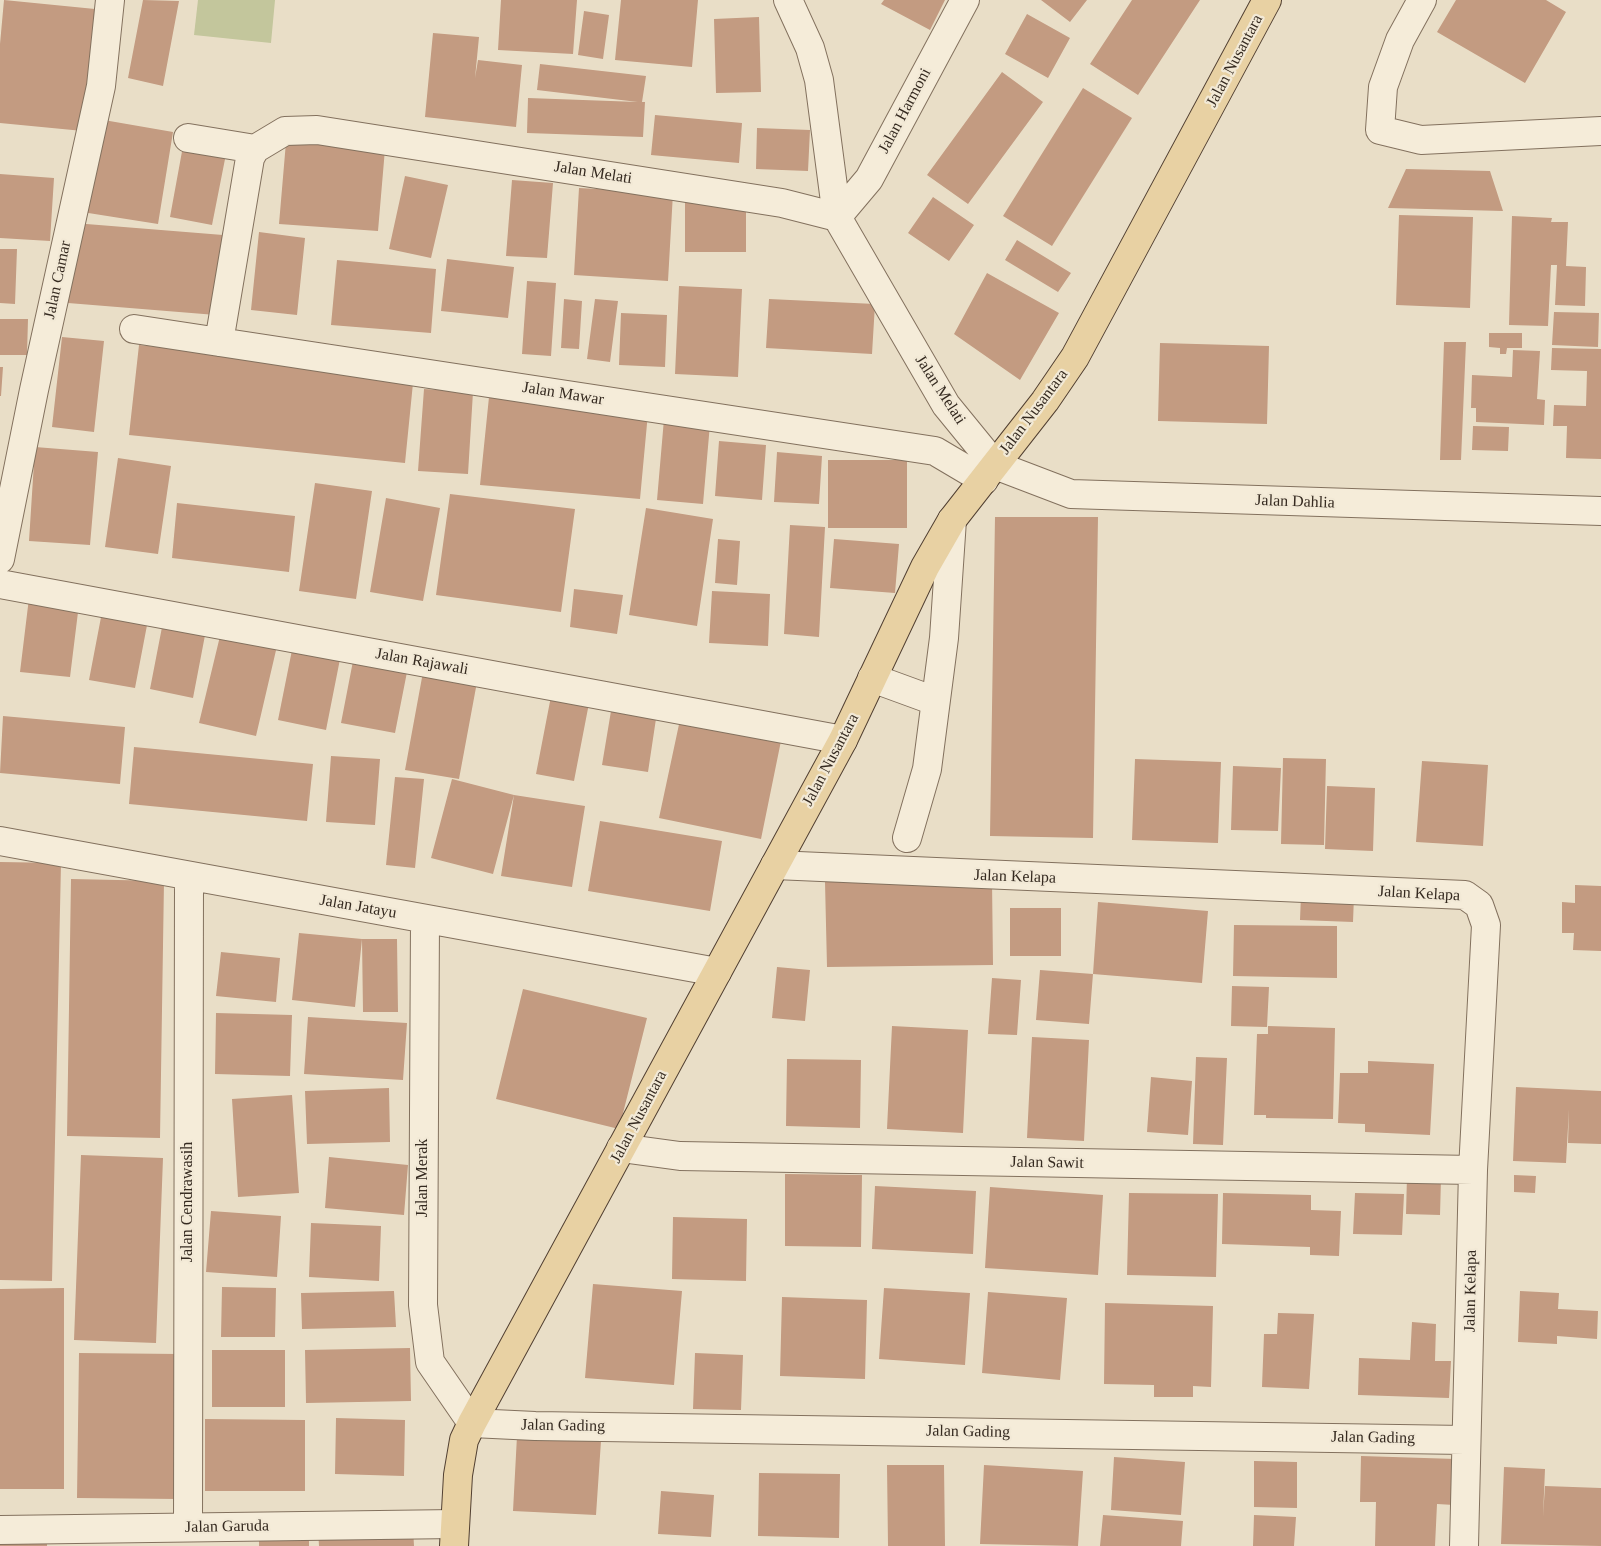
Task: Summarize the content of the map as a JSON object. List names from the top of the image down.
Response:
{
  "streets": {
    "main road": ["Jalan Nusantara"],
    "street": [
      "Jalan Harmoni",
      "Jalan Melati",
      "Jalan Camar",
      "Jalan Mawar",
      "Jalan Dahlia",
      "Jalan Rajawali",
      "Jalan Kelapa",
      "Jalan Jatayu",
      "Jalan Sawit",
      "Jalan Merak",
      "Jalan Cendrawasih",
      "Jalan Gading",
      "Jalan Garuda"
    ]
  },
  "crossings": [
    ["Jalan Nusantara", "Jalan Melati"],
    ["Jalan Nusantara", "Jalan Mawar"],
    ["Jalan Nusantara", "Jalan Dahlia"],
    ["Jalan Nusantara", "Jalan Rajawali"],
    ["Jalan Nusantara", "Jalan Kelapa"],
    ["Jalan Nusantara", "Jalan Jatayu"],
    ["Jalan Nusantara", "Jalan Sawit"],
    ["Jalan Nusantara", "Jalan Merak"],
    ["Jalan Nusantara", "Jalan Gading"],
    ["Jalan Nusantara", "Jalan Garuda"],
    ["Jalan Harmoni", "Jalan Melati"],
    ["Jalan Melati", "Jalan Mawar"],
    ["Jalan Melati", "Jalan Dahlia"],
    ["Jalan Mawar", "Jalan Dahlia"],
    ["Jalan Kelapa", "Jalan Sawit"],
    ["Jalan Kelapa", "Jalan Gading"],
    ["Jalan Jatayu", "Jalan Merak"],
    ["Jalan Jatayu", "Jalan Cendrawasih"],
    ["Jalan Merak", "Jalan Gading"],
    ["Jalan Cendrawasih", "Jalan Garuda"]
  ]
}
